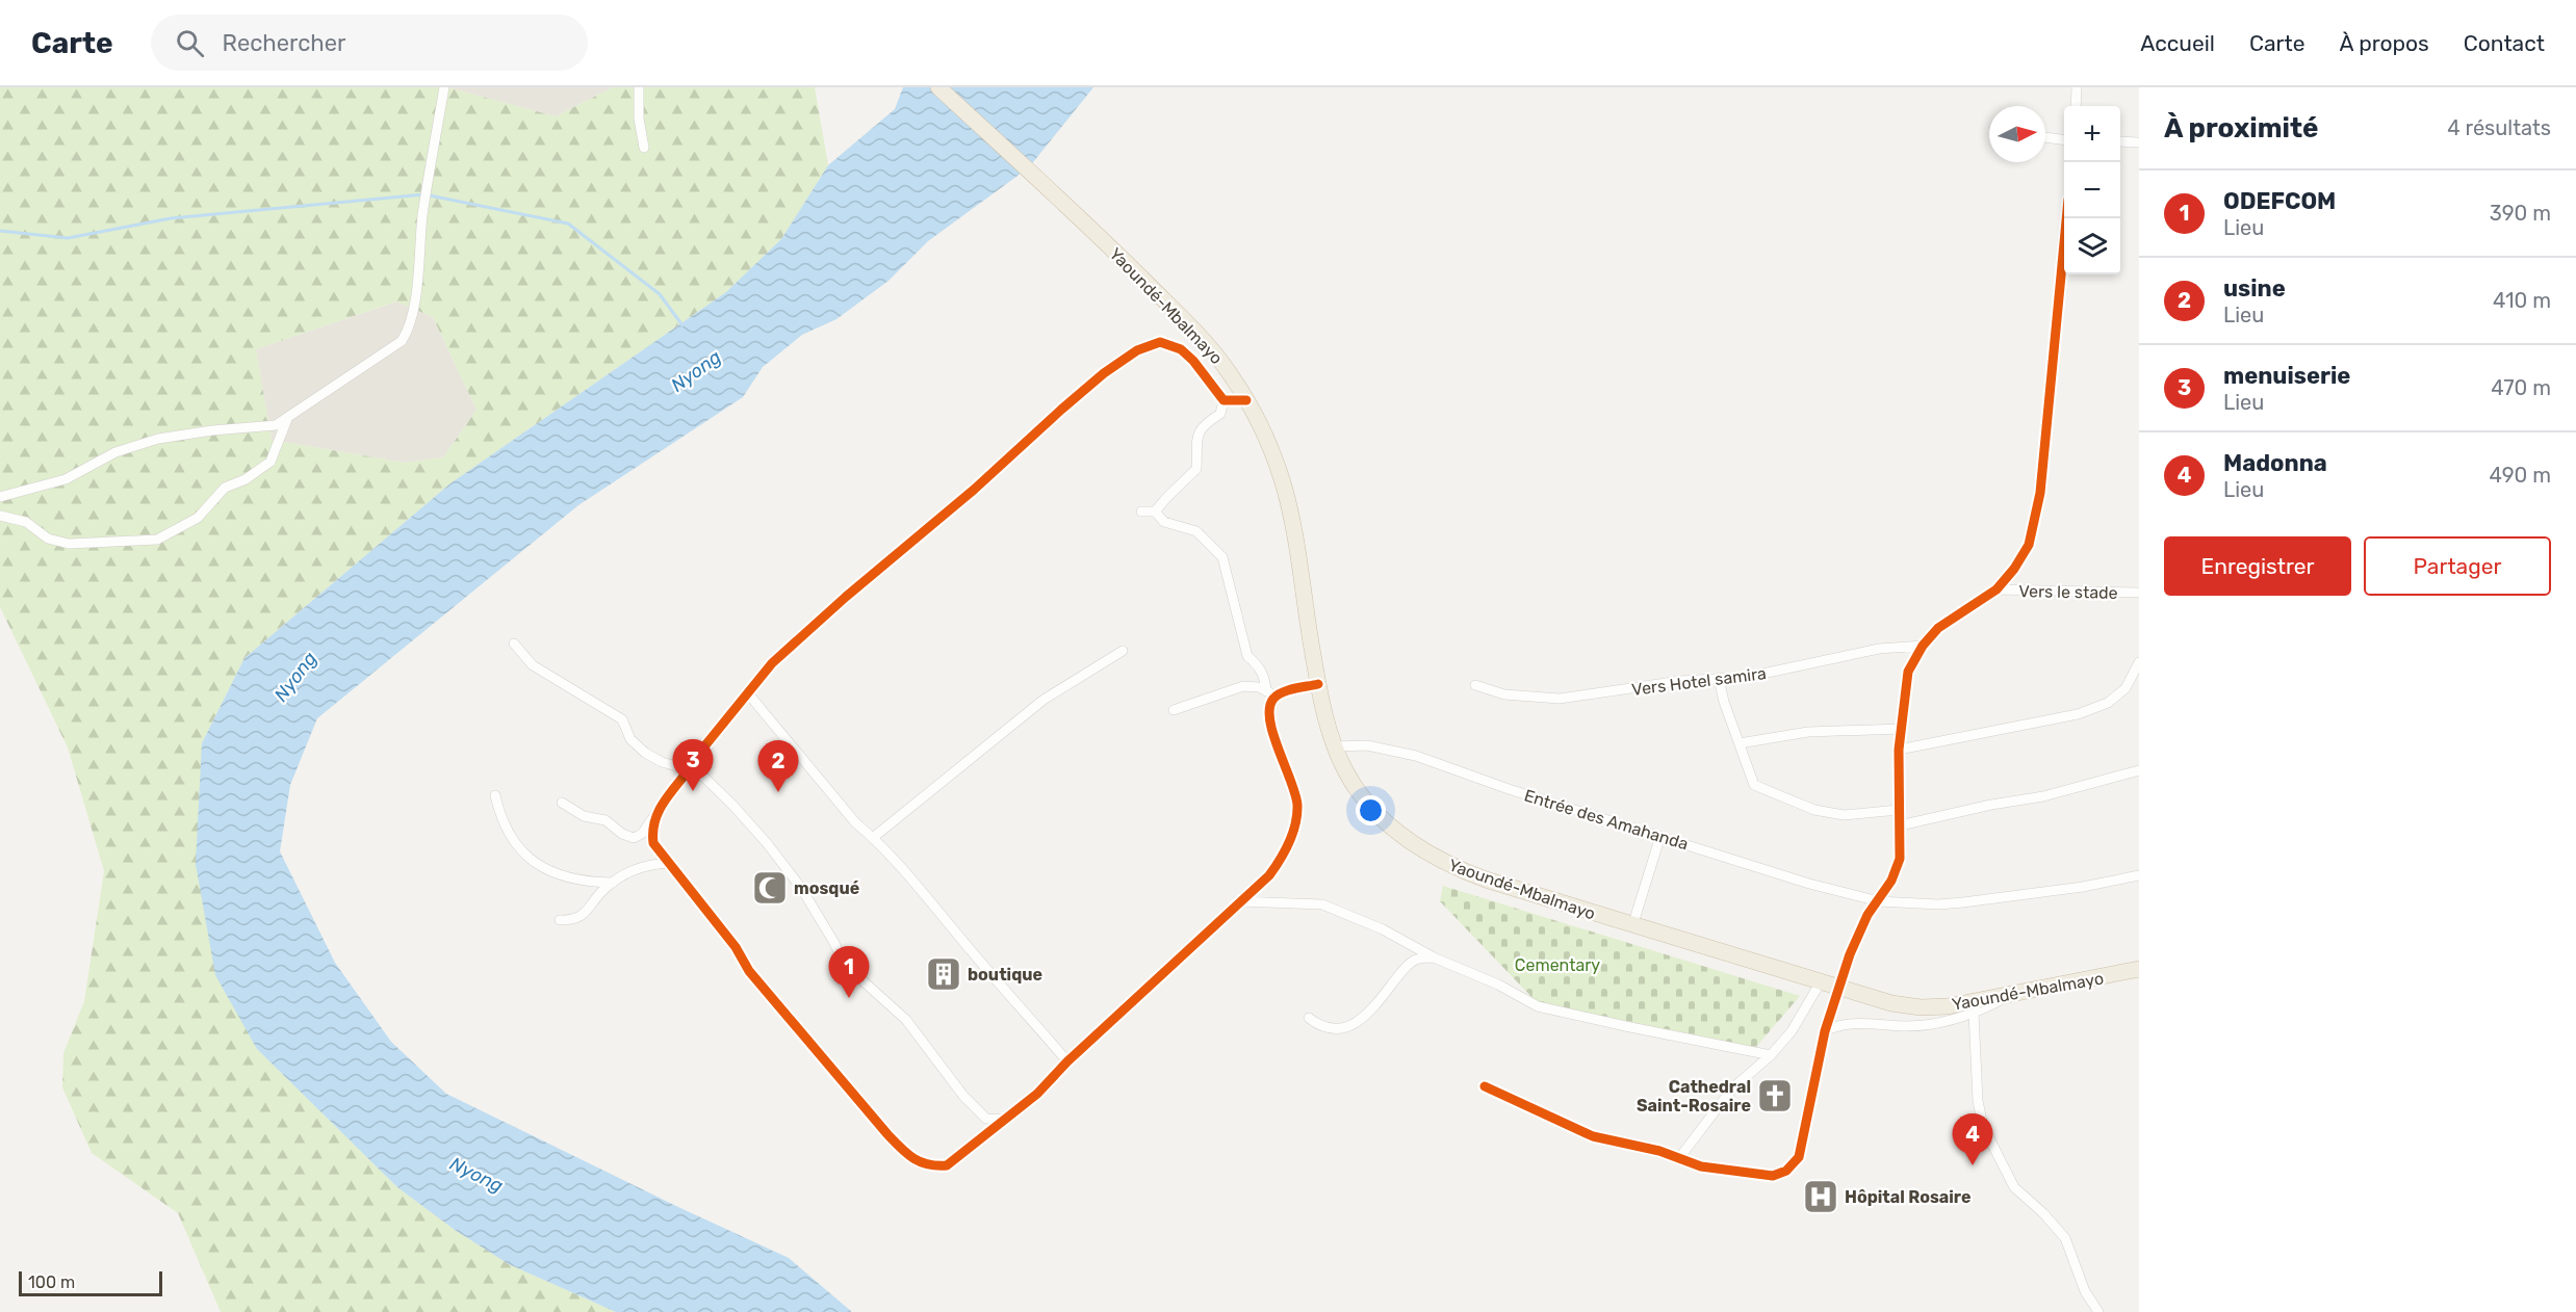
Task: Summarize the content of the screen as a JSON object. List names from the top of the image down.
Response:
{
  "streets": {
    "highway": ["Yaoundé-Mbalmayo"],
    "street": ["Vers le stade", "Vers Hotel samira", "Entrée des Amahanda"]
  },
  "crossings": [
    ["Yaoundé-Mbalmayo", "Entrée des Amahanda"]
  ],
  "water": ["Nyong"],
  "parks": ["Cementary"],
  "places": {
    "mosque": ["mosqué"],
    "building": ["boutique"],
    "church": ["Cathedral Saint-Rosaire"],
    "hospital": ["Hôpital Rosaire"]
  },
  "scale_bar": "100 m",
  "north": "right",
  "page": {
    "header": "Carte",
    "search": "Rechercher",
    "nav": [
      "Accueil",
      "Carte",
      "À propos",
      "Contact"
    ],
    "heading": ["À proximité", "4 résultats"],
    "map_buttons": ["+", "−"],
    "list": [
      {
        "mark": "1",
        "name": "ODEFCOM",
        "note": "Lieu",
        "value": "390 m"
      },
      {
        "mark": "2",
        "name": "usine",
        "note": "Lieu",
        "value": "410 m"
      },
      {
        "mark": "3",
        "name": "menuiserie",
        "note": "Lieu",
        "value": "470 m"
      },
      {
        "mark": "4",
        "name": "Madonna",
        "note": "Lieu",
        "value": "490 m"
      }
    ],
    "buttons": ["Enregistrer", "Partager"],
    "pins": [
      "3",
      "2",
      "1",
      "4"
    ],
    "scale": "100 m"
  }
}
